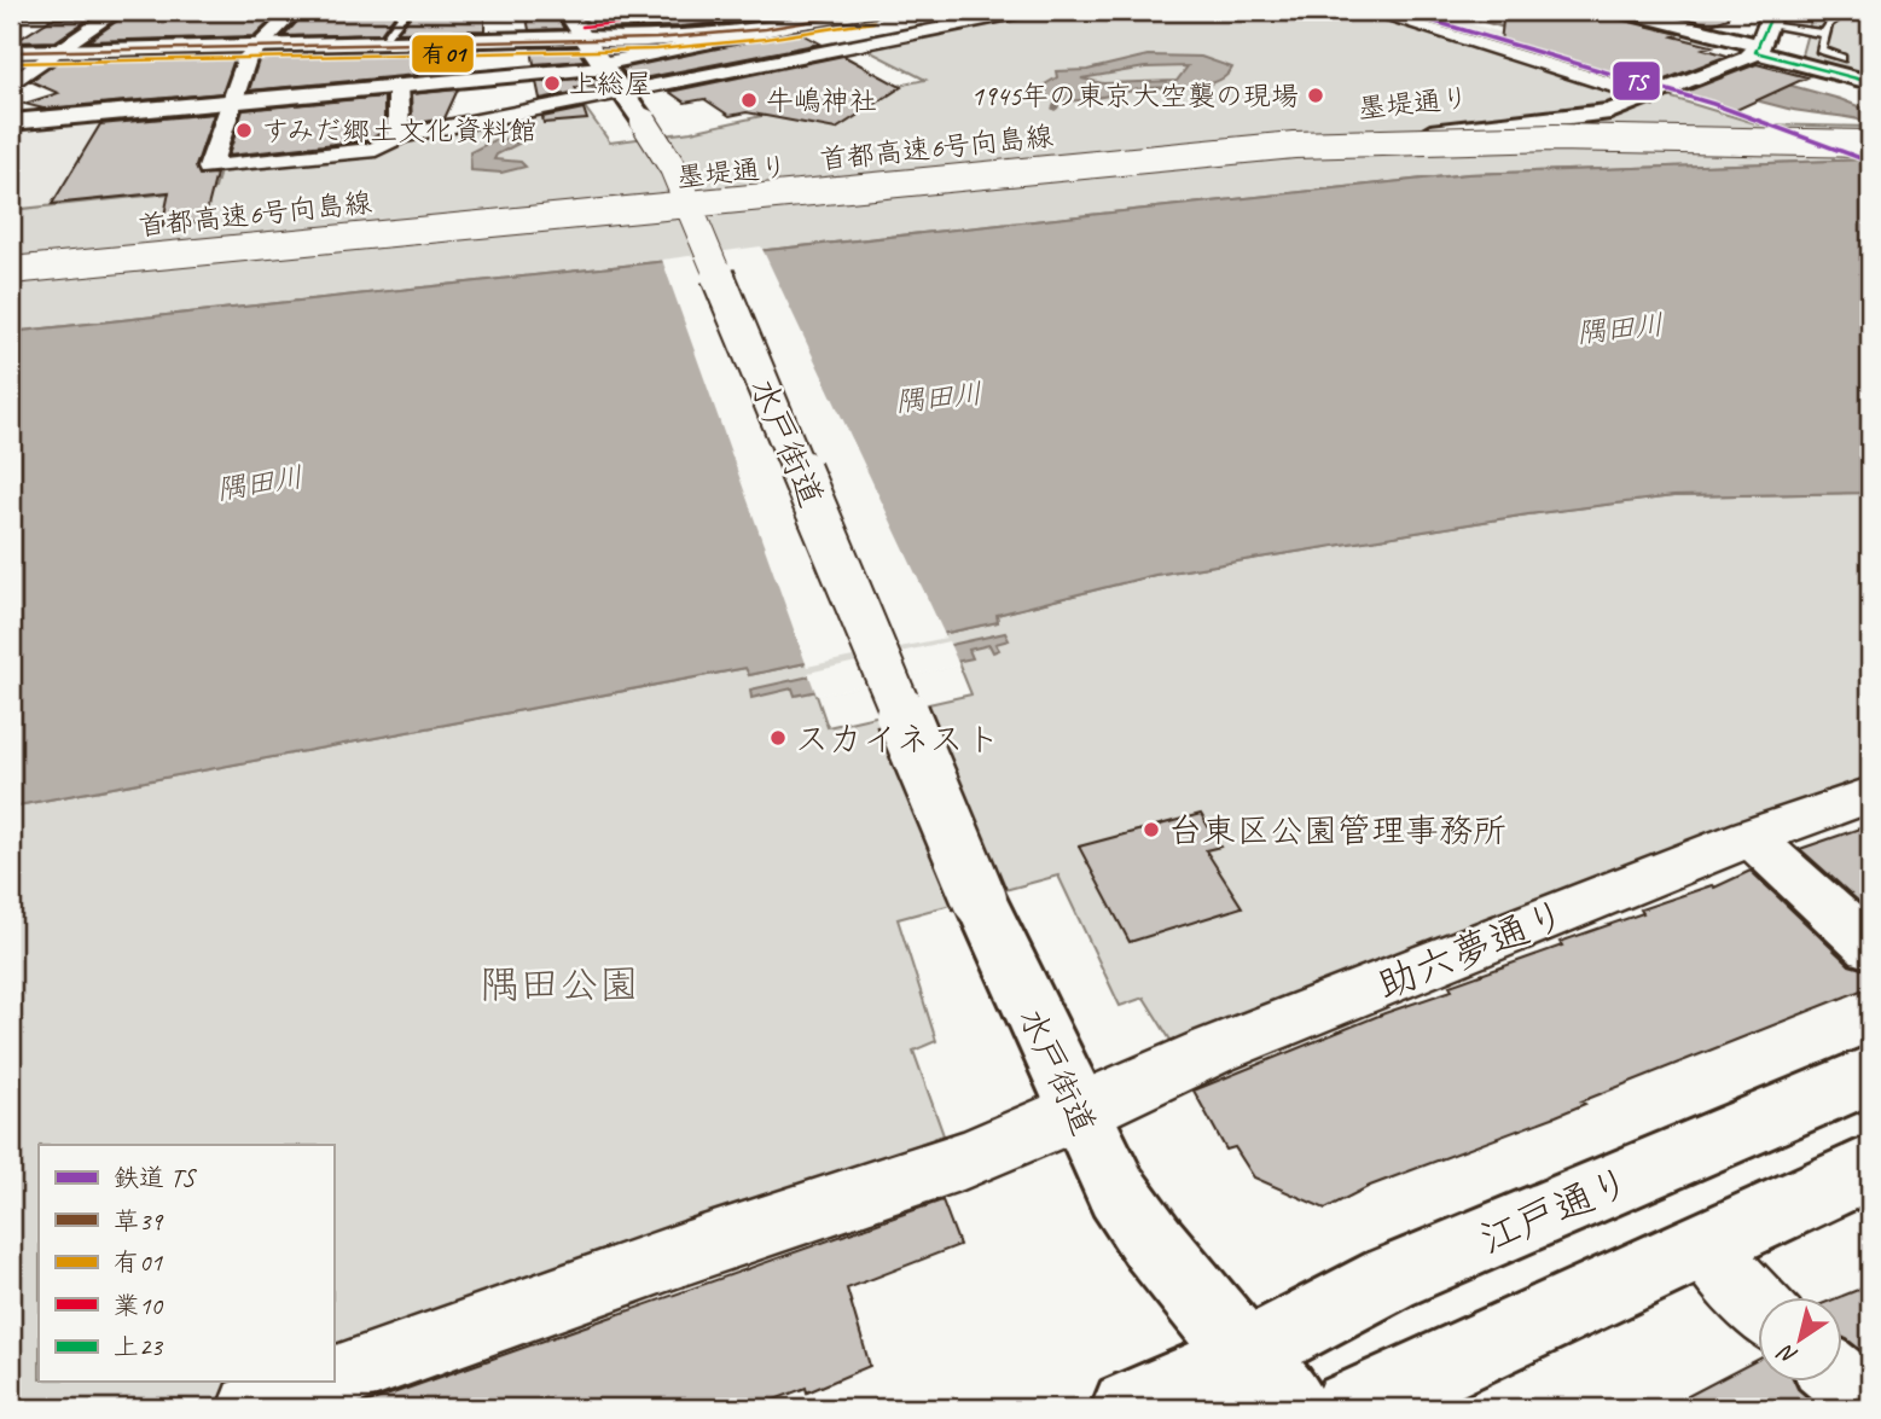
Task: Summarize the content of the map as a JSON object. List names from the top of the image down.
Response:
{
  "streets": {
    "main road": [
      "墨堤通り",
      "首都高速6号向島線",
      "水戸街道",
      "江戸通り"
    ],
    "street": ["助六夢通り"]
  },
  "crossings": [
    ["水戸街道", "助六夢通り"],
    ["水戸街道", "江戸通り"]
  ],
  "water": ["隅田川"],
  "parks": ["隅田公園"],
  "places": [
    "上総屋",
    "1945年の東京大空襲の現場",
    "牛嶋神社",
    "すみだ郷土文化資料館",
    "スカイネスト",
    "台東区公園管理事務所"
  ],
  "lines": [
    "rail line TS",
    "transit line 草39",
    "transit line 業10",
    "transit line 上23",
    "transit line 有01"
  ],
  "legend": [
    "鉄道 TS",
    "草39",
    "有01",
    "業10",
    "上23"
  ],
  "north": "bottom left"
}
